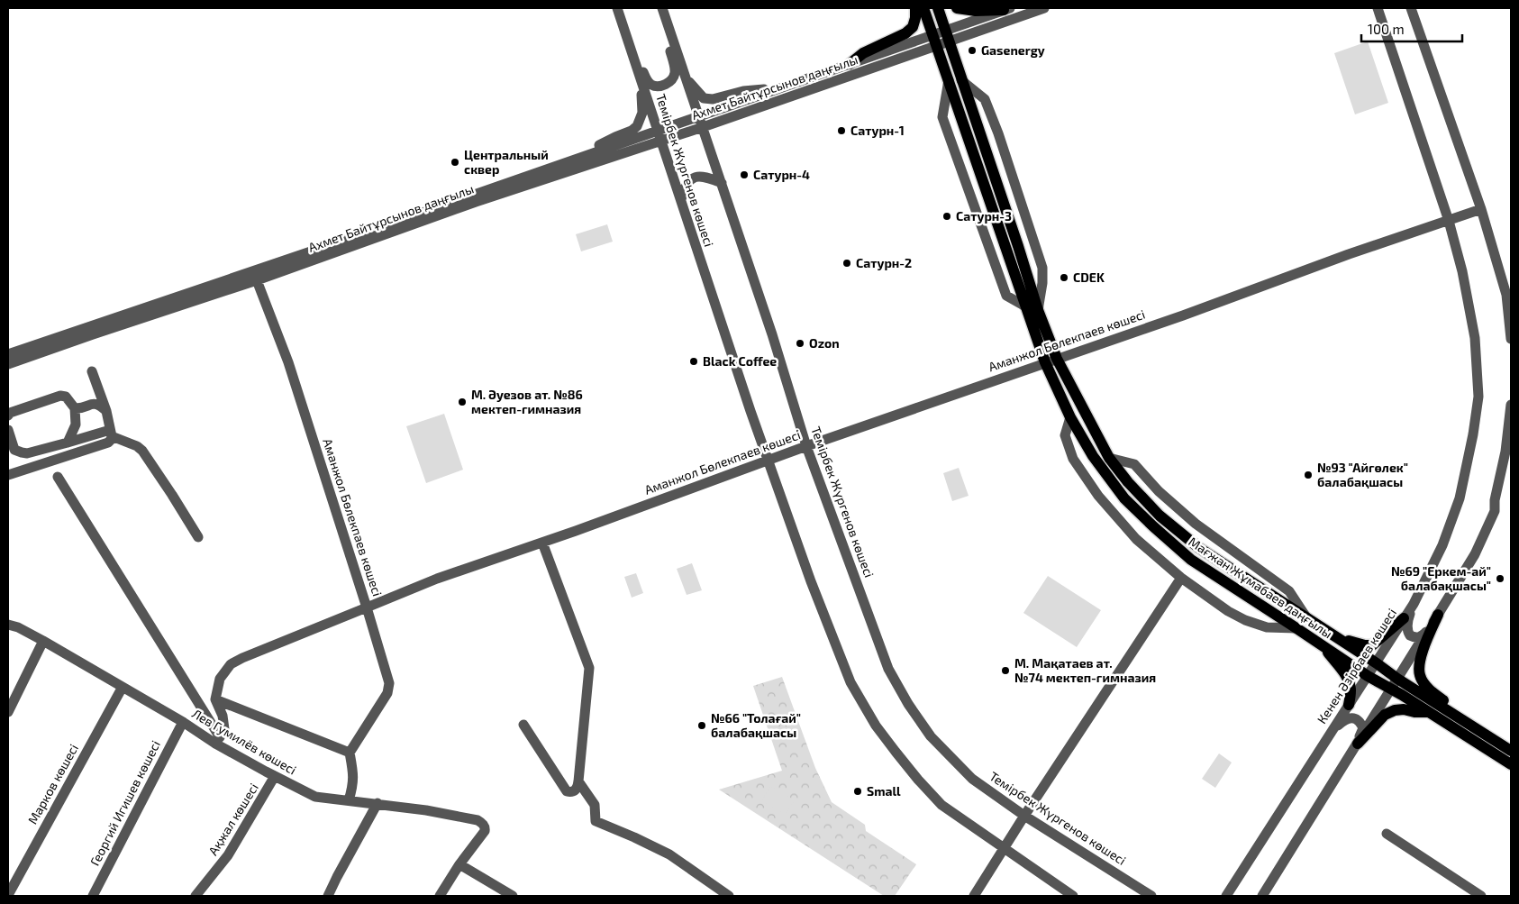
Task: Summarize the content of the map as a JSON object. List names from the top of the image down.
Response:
{
  "streets": {
    "main road": ["Мағжан Жұмабаев даңғылы"],
    "street": [
      "Ахмет Байтұрсынов даңғылы",
      "Темірбек Жүргенов көшесі",
      "Аманжол Бөлекпаев көшесі",
      "Кенен Әзірбаев көшесі",
      "Лев Гумилёв көшесі",
      "Марков көшесі",
      "Георгий Игишев көшесі",
      "Ақжал көшесі"
    ]
  },
  "crossings": [
    ["Ахмет Байтұрсынов даңғылы", "Темірбек Жүргенов көшесі"],
    ["Ахмет Байтұрсынов даңғылы", "Аманжол Бөлекпаев көшесі"],
    ["Ахмет Байтұрсынов даңғылы", "Мағжан Жұмабаев даңғылы"],
    ["Темірбек Жүргенов көшесі", "Аманжол Бөлекпаев көшесі"],
    ["Аманжол Бөлекпаев көшесі", "Мағжан Жұмабаев даңғылы"],
    ["Аманжол Бөлекпаев көшесі", "Кенен Әзірбаев көшесі"],
    ["Мағжан Жұмабаев даңғылы", "Кенен Әзірбаев көшесі"],
    ["Лев Гумилёв көшесі", "Марков көшесі"],
    ["Лев Гумилёв көшесі", "Георгий Игишев көшесі"],
    ["Лев Гумилёв көшесі", "Ақжал көшесі"]
  ],
  "places": [
    "Gasenergy",
    "Сатурн-1",
    "Центральный сквер",
    "Сатурн-4",
    "Сатурн-3",
    "Сатурн-2",
    "CDEK",
    "Ozon",
    "Black Coffee",
    "М. Әуезов ат. №86 мектеп-гимназия",
    "№93 \"Айгөлек\" балабақшасы",
    "№69 \"Еркем-ай\" балабақшасы\"",
    "М. Мақатаев ат. №74 мектеп-гимназия",
    "№66 \"Толағай\" балабақшасы",
    "Small"
  ],
  "scale_bar": "100 m"
}
